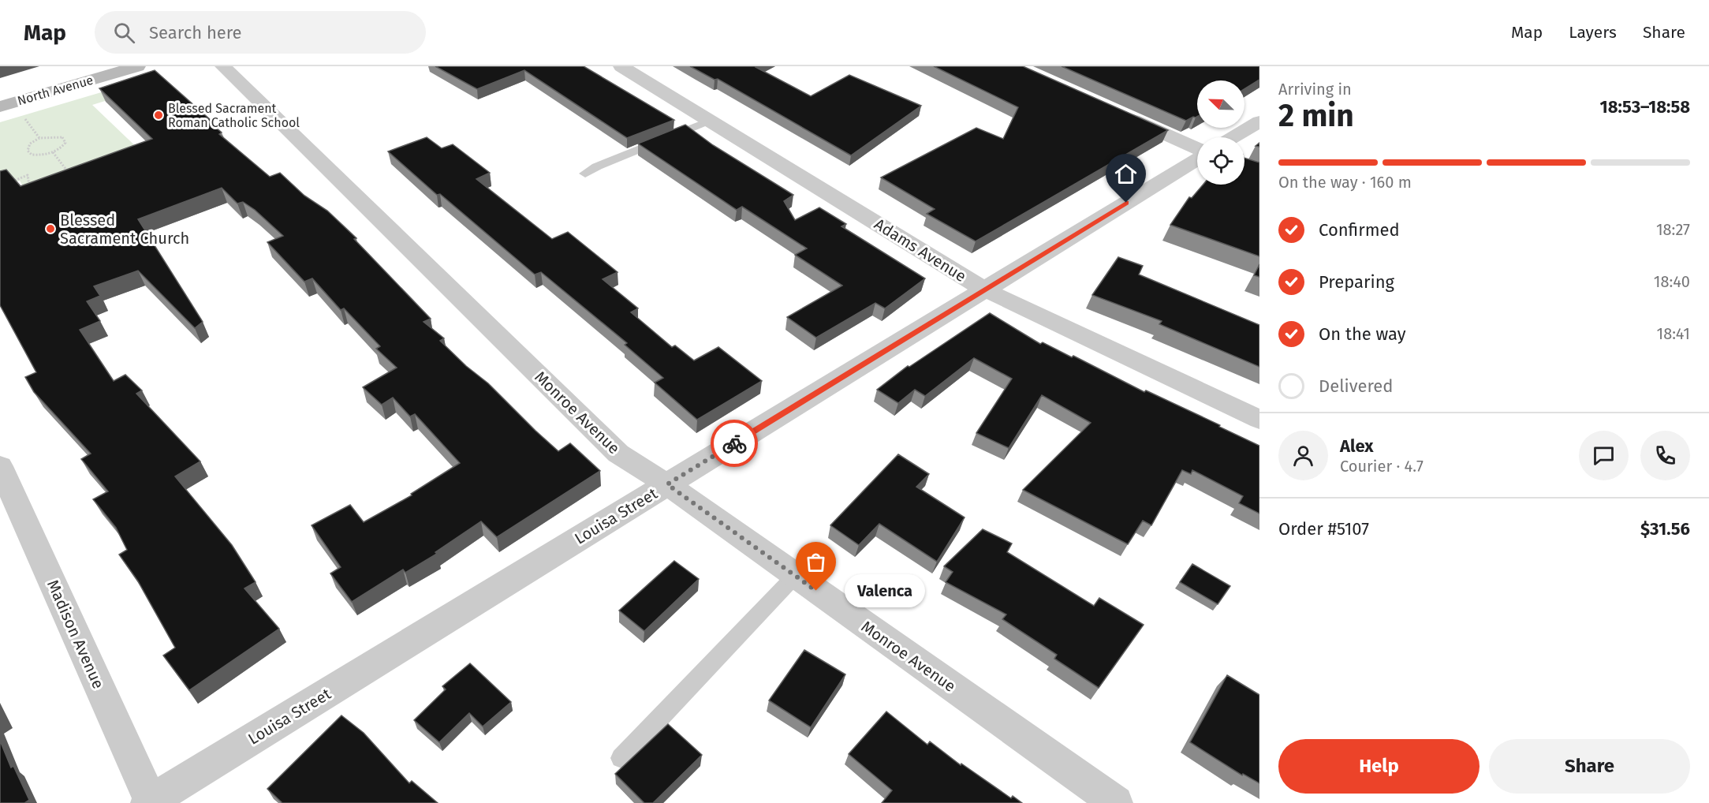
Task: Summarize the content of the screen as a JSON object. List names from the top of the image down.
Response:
{
  "streets": {
    "main road": ["North Avenue"],
    "street": [
      "Adams Avenue",
      "Monroe Avenue",
      "Louisa Street",
      "Madison Avenue"
    ]
  },
  "crossings": [
    ["Adams Avenue", "Louisa Street"],
    ["Monroe Avenue", "Louisa Street"],
    ["Louisa Street", "Madison Avenue"]
  ],
  "places": ["Blessed Sacrament Roman Catholic School", "Blessed Sacrament Church", "Valenca"],
  "north": "top left",
  "page": {
    "header": "Map",
    "search": "Search here",
    "nav": ["Map", "Layers", "Share"],
    "heading": ["2 min", "Arriving in", "18:53–18:58"],
    "panel": [
      "Alex",
      "Courier · 4.7",
      "Order #5107",
      "$31.56"
    ],
    "bar": "On the way · 160 m",
    "list": [
      ["Confirmed", "18:27"],
      ["Preparing", "18:40"],
      ["On the way", "18:41"],
      "Delivered"
    ],
    "bubble": "Valenca",
    "buttons": ["Help", "Share"]
  }
}
